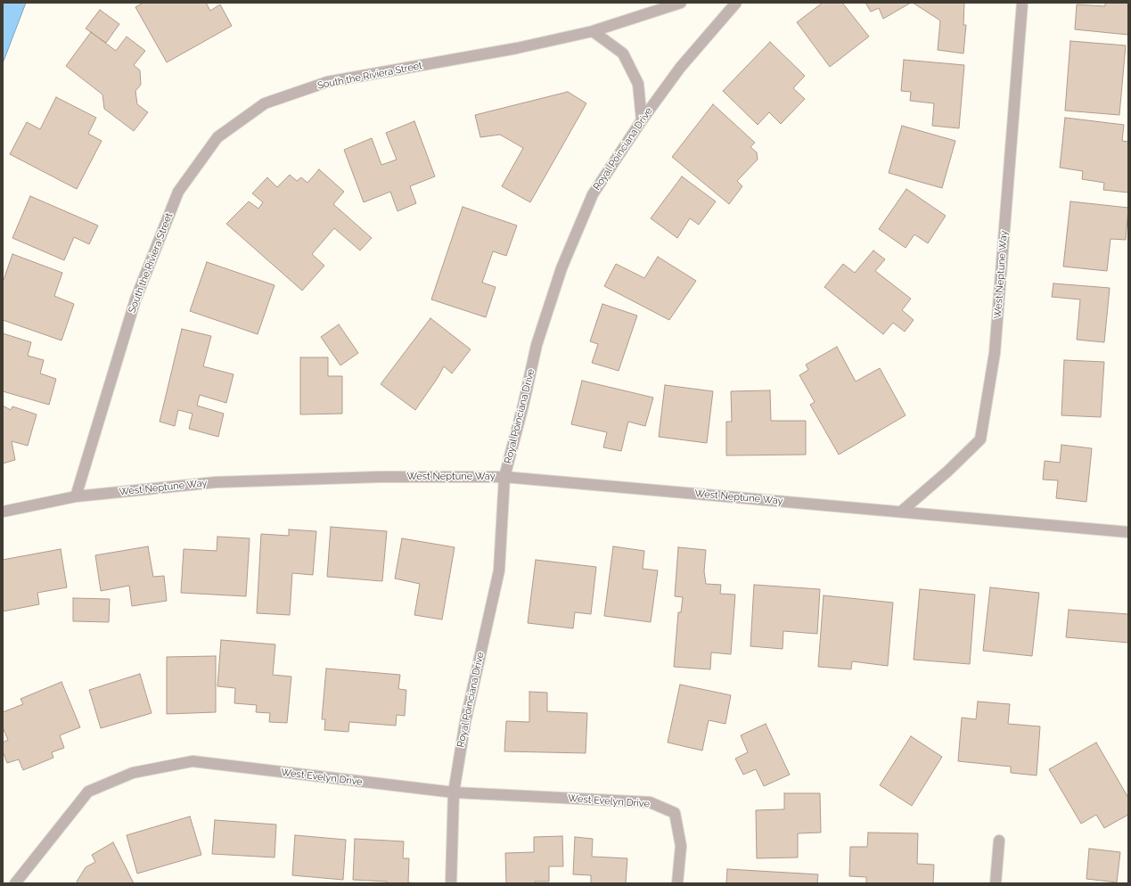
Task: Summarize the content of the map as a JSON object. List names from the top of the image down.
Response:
{
  "streets": {
    "street": [
      "South the Riviera Street",
      "Royal Poinciana Drive",
      "West Neptune Way",
      "West Evelyn Drive"
    ]
  },
  "crossings": [
    ["South the Riviera Street", "West Neptune Way"],
    ["Royal Poinciana Drive", "West Neptune Way"],
    ["Royal Poinciana Drive", "West Evelyn Drive"]
  ]
}
